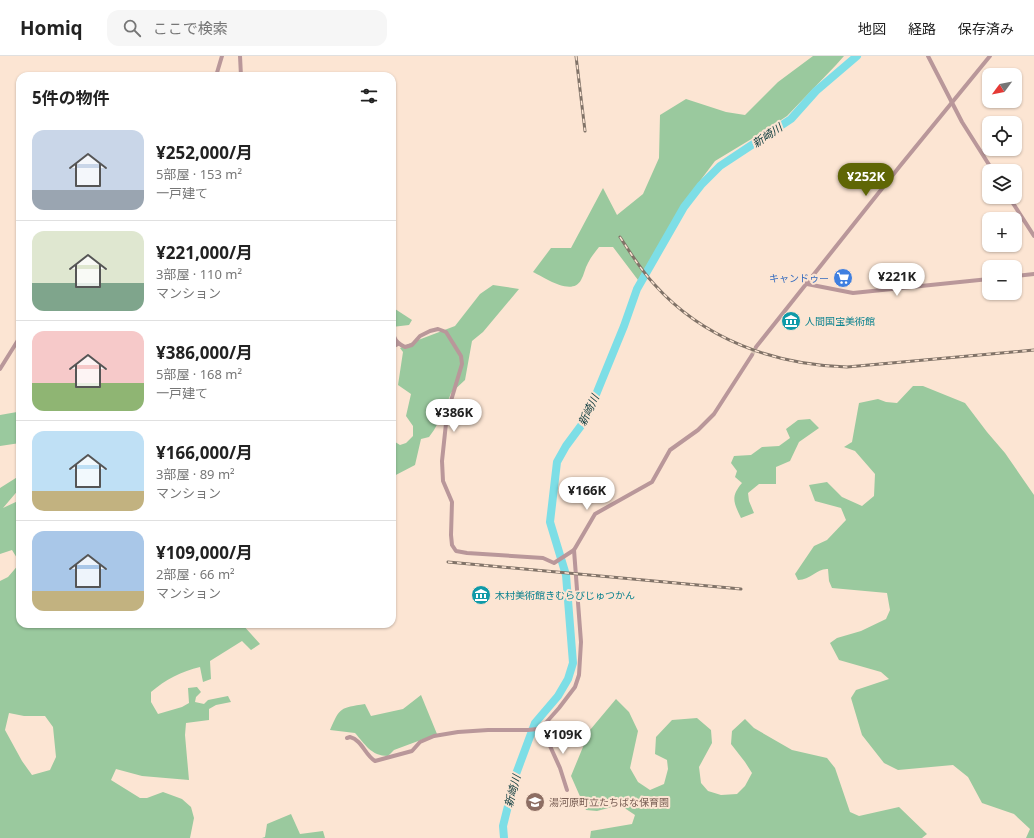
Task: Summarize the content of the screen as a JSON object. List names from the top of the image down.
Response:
{
  "water": ["新崎川"],
  "places": {
    "supermarket": ["キャンドゥー"],
    "museum": ["人間国宝美術館", "木村美術館きむらびじゅつかん"],
    "school or university": ["湯河原町立たちばな保育園"]
  },
  "north": "bottom left",
  "page": {
    "header": "Homiq",
    "search": "ここで検索",
    "nav": ["地図", "経路", "保存済み"],
    "map_buttons": ["+", "−"],
    "heading": "5件の物件",
    "list": [
      {
        "name": "¥252,000/月",
        "note": "5部屋 · 153 m² · 一戸建て"
      },
      {
        "name": "¥221,000/月",
        "note": "3部屋 · 110 m² · マンション"
      },
      {
        "name": "¥386,000/月",
        "note": "5部屋 · 168 m² · 一戸建て"
      },
      {
        "name": "¥166,000/月",
        "note": "3部屋 · 89 m² · マンション"
      },
      {
        "name": "¥109,000/月",
        "note": "2部屋 · 66 m² · マンション"
      }
    ],
    "price": [
      "¥252K",
      "¥221K",
      "¥386K",
      "¥166K",
      "¥109K"
    ]
  }
}
